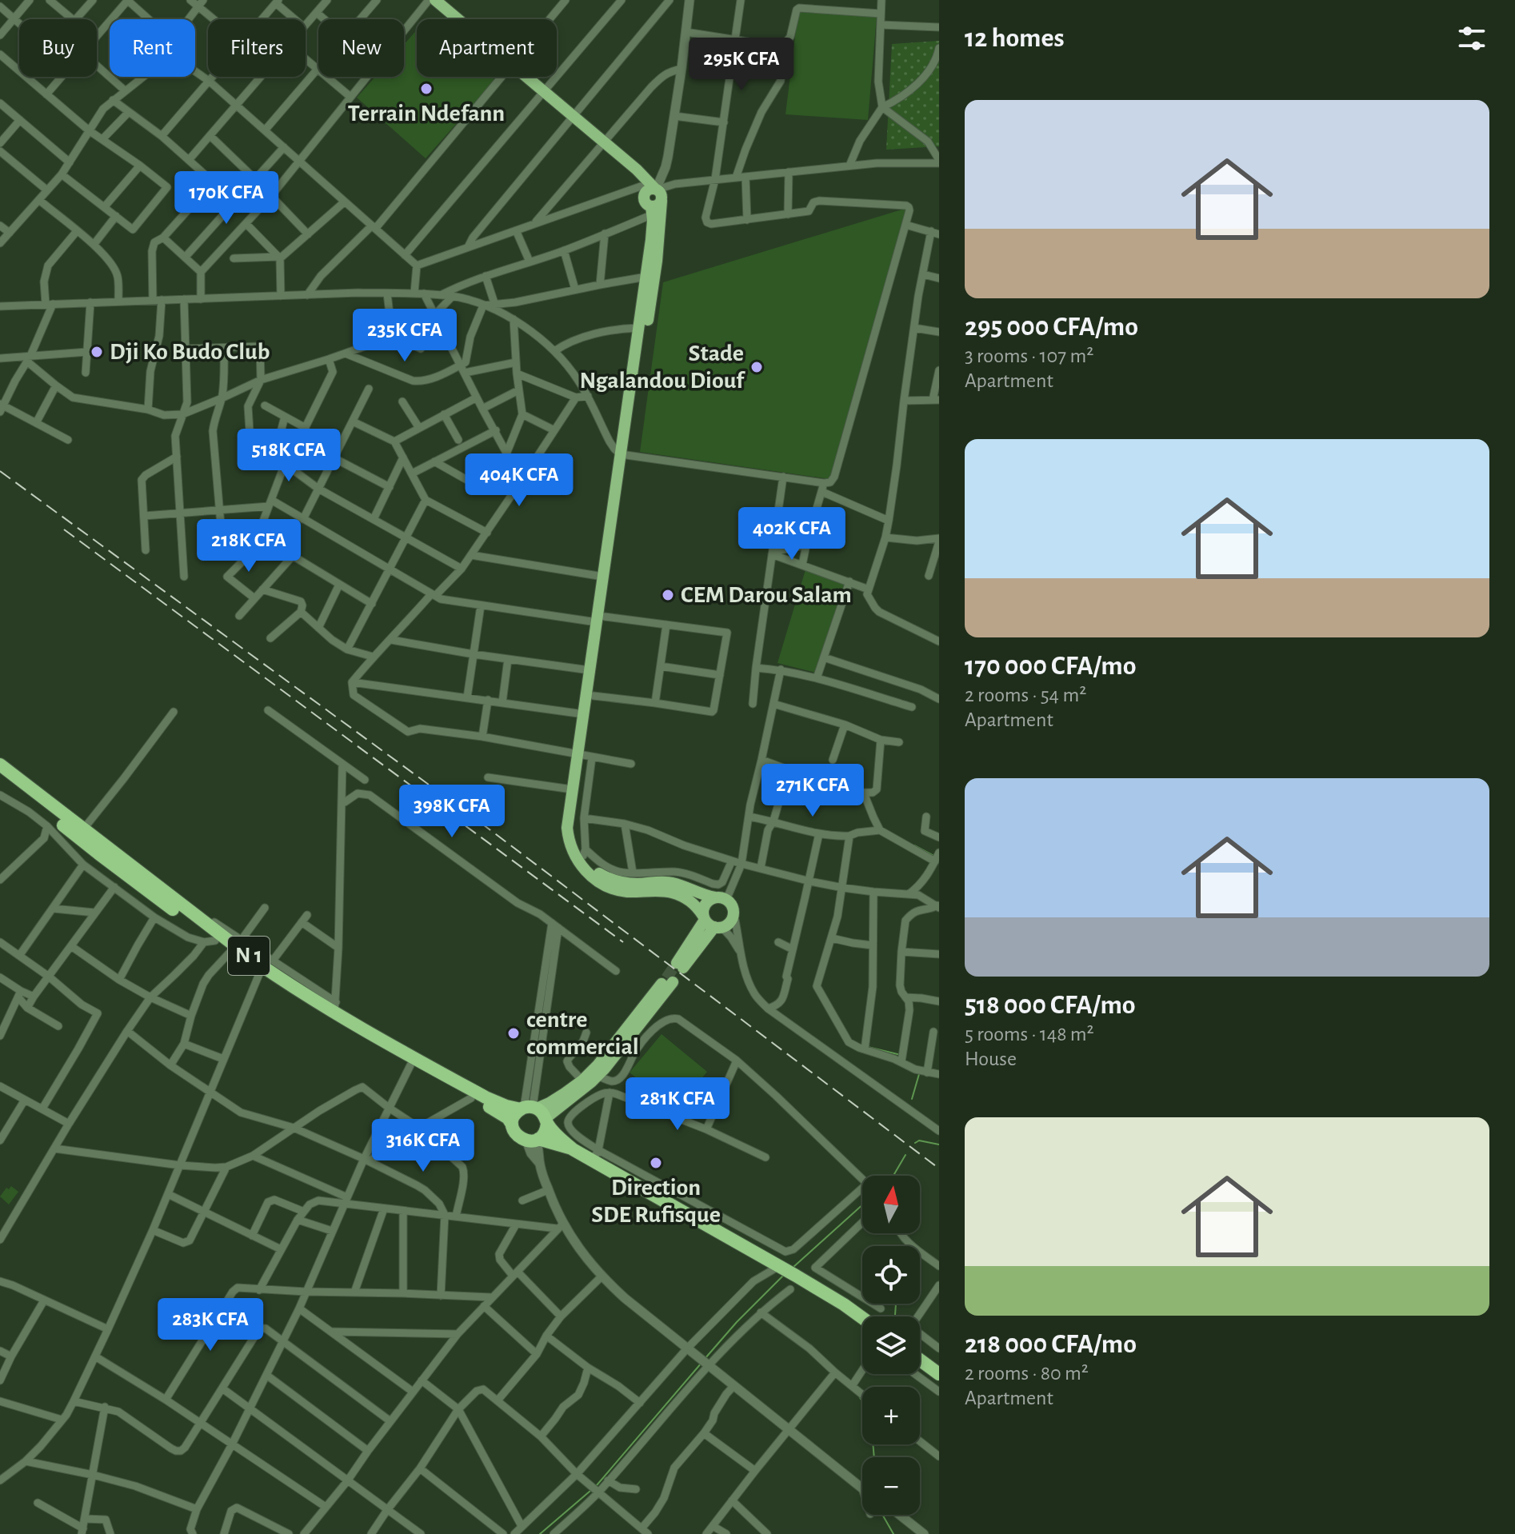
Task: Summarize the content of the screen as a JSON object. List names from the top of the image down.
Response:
{
  "streets": {
    "highway": ["N 1"]
  },
  "places": [
    "Terrain Ndefann",
    "Dji Ko Budo Club",
    "Stade Ngalandou Diouf",
    "CEM Darou Salam",
    "centre commercial",
    "Direction SDE Rufisque"
  ],
  "north": "top",
  "page": {
    "heading": "12 homes",
    "chip": [
      "Buy",
      "Rent",
      "Filters",
      "New",
      "Apartment"
    ],
    "price": [
      "295K CFA",
      "170K CFA",
      "235K CFA",
      "518K CFA",
      "404K CFA",
      "402K CFA",
      "218K CFA",
      "271K CFA",
      "398K CFA",
      "281K CFA",
      "316K CFA",
      "283K CFA"
    ],
    "list": [
      {
        "name": "295 000 CFA/mo",
        "note": "3 rooms · 107 m² · Apartment"
      },
      {
        "name": "170 000 CFA/mo",
        "note": "2 rooms · 54 m² · Apartment"
      },
      {
        "name": "518 000 CFA/mo",
        "note": "5 rooms · 148 m² · House"
      },
      {
        "name": "218 000 CFA/mo",
        "note": "2 rooms · 80 m² · Apartment"
      }
    ],
    "map_buttons": ["+", "−"]
  }
}
